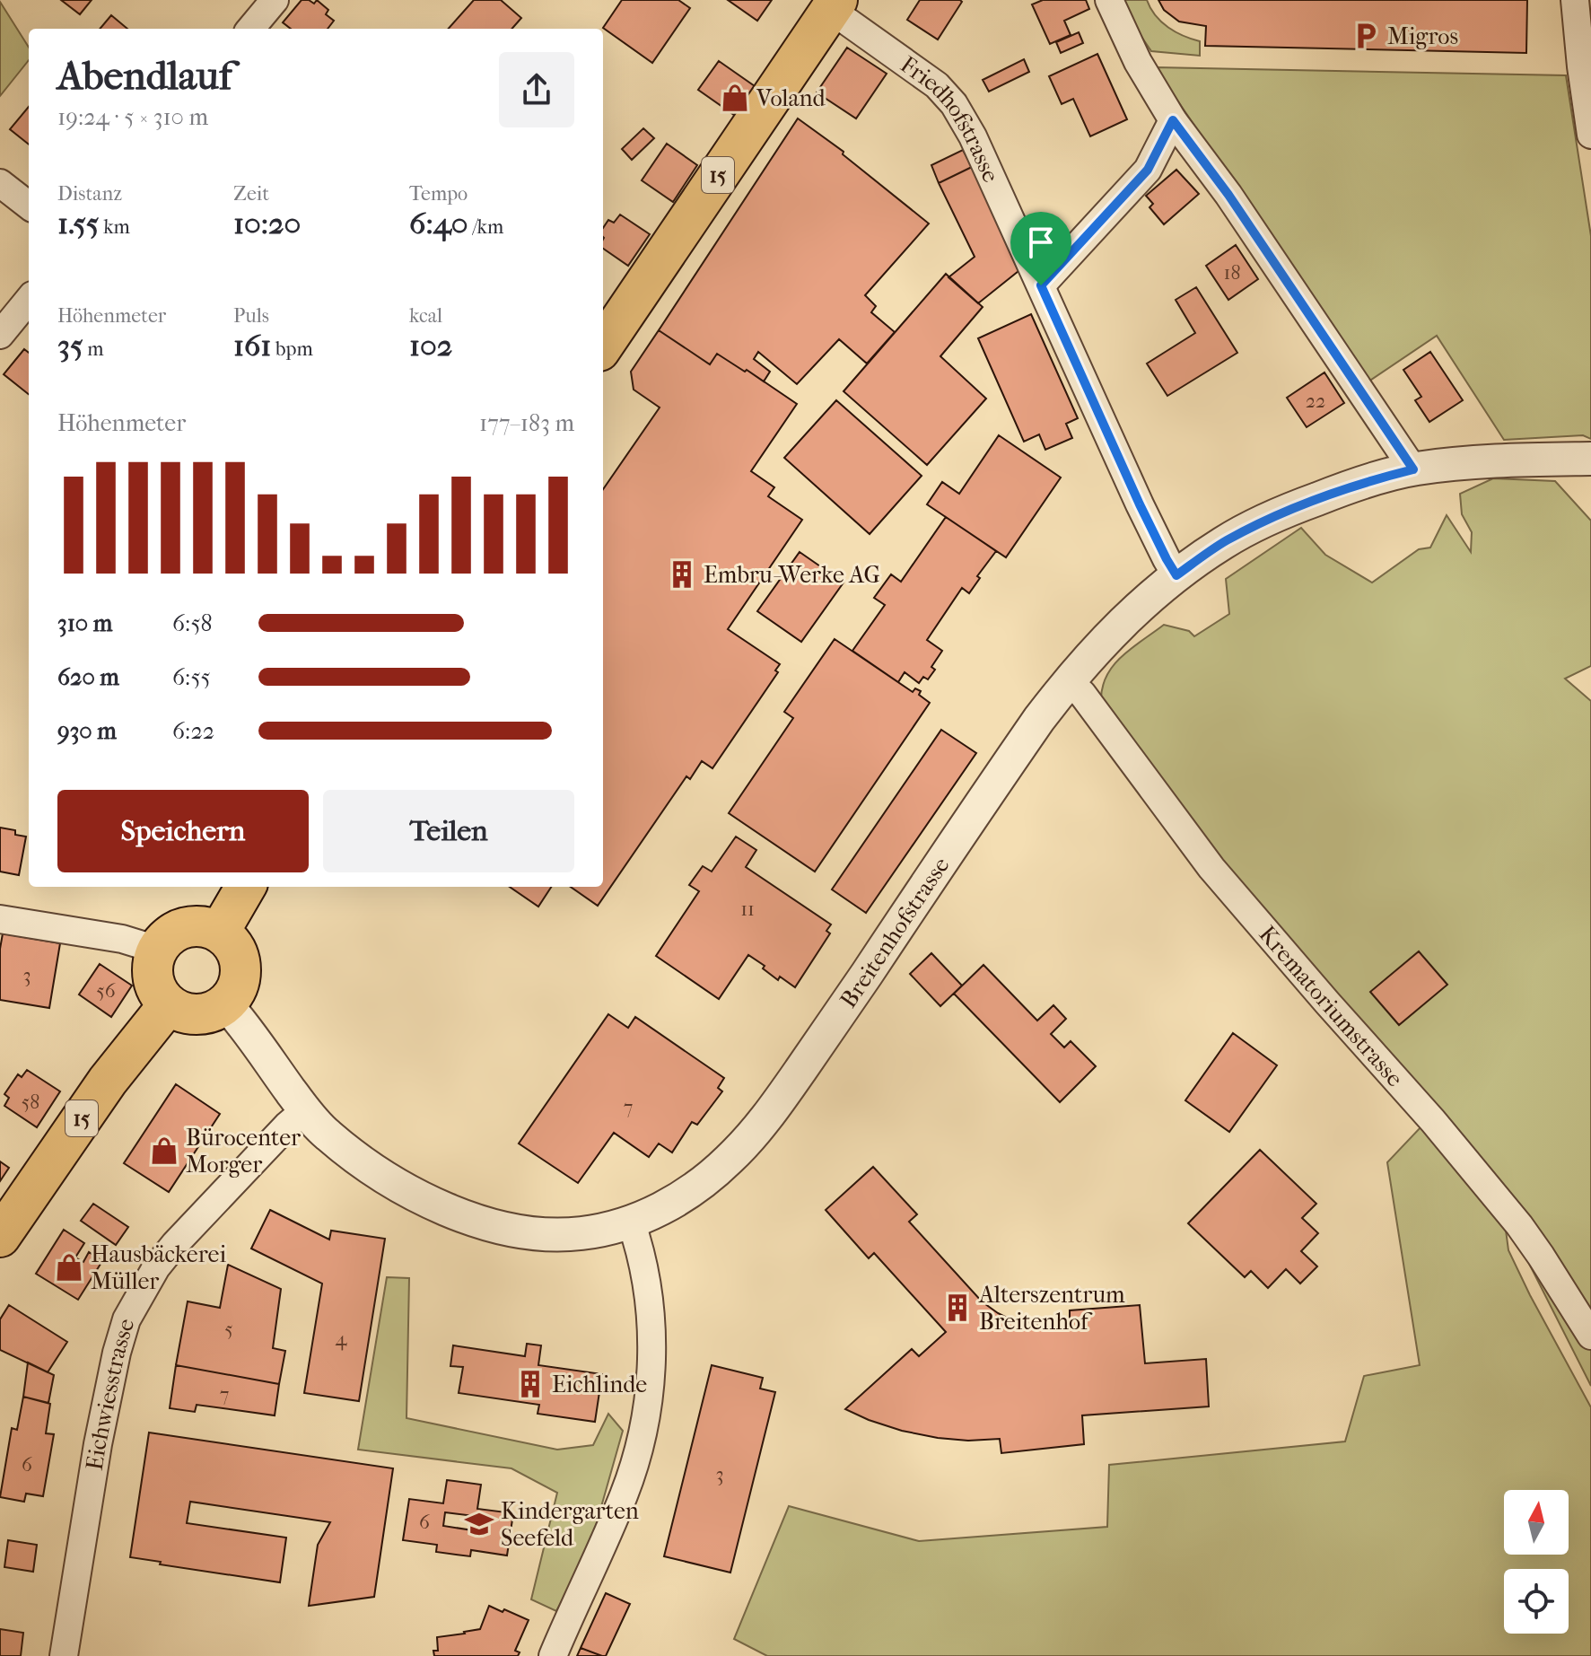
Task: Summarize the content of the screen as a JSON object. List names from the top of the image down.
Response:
{
  "streets": {
    "main road": ["15"],
    "street": [
      "Friedhofstrasse",
      "Breitenhofstrasse",
      "Krematoriumstrasse",
      "Eichwiesstrasse"
    ]
  },
  "crossings": [
    ["Friedhofstrasse", "15"],
    ["Friedhofstrasse", "Breitenhofstrasse"],
    ["15", "Breitenhofstrasse"],
    ["Breitenhofstrasse", "Krematoriumstrasse"],
    ["Breitenhofstrasse", "Eichwiesstrasse"]
  ],
  "places": {
    "parking": ["Migros"],
    "shop": ["Voland", "Bürocenter Morger", "Hausbäckerei Müller"],
    "building": ["Embru-Werke AG", "Alterszentrum Breitenhof", "Eichlinde"],
    "school or university": ["Kindergarten Seefeld"]
  },
  "house_numbers": [
    "18",
    "22",
    "11",
    "3",
    "56",
    "58",
    "7",
    "5",
    "4",
    "7",
    "6",
    "3",
    "6"
  ],
  "north": "top",
  "page": {
    "heading": ["Abendlauf", "19:24 · 5 × 310 m"],
    "stats": [
      ["Distanz", "1.55 km"],
      ["Zeit", "10:20"],
      ["Tempo", "6:40 /km"],
      ["Höhenmeter", "35 m"],
      ["Puls", "161 bpm"],
      ["kcal", "102"]
    ],
    "chart": ["Höhenmeter", "177–183 m"],
    "list": [
      {
        "name": "310 m",
        "note": "6:58"
      },
      {
        "name": "620 m",
        "note": "6:55"
      },
      {
        "name": "930 m",
        "note": "6:22"
      }
    ],
    "buttons": ["Speichern", "Teilen"]
  }
}
